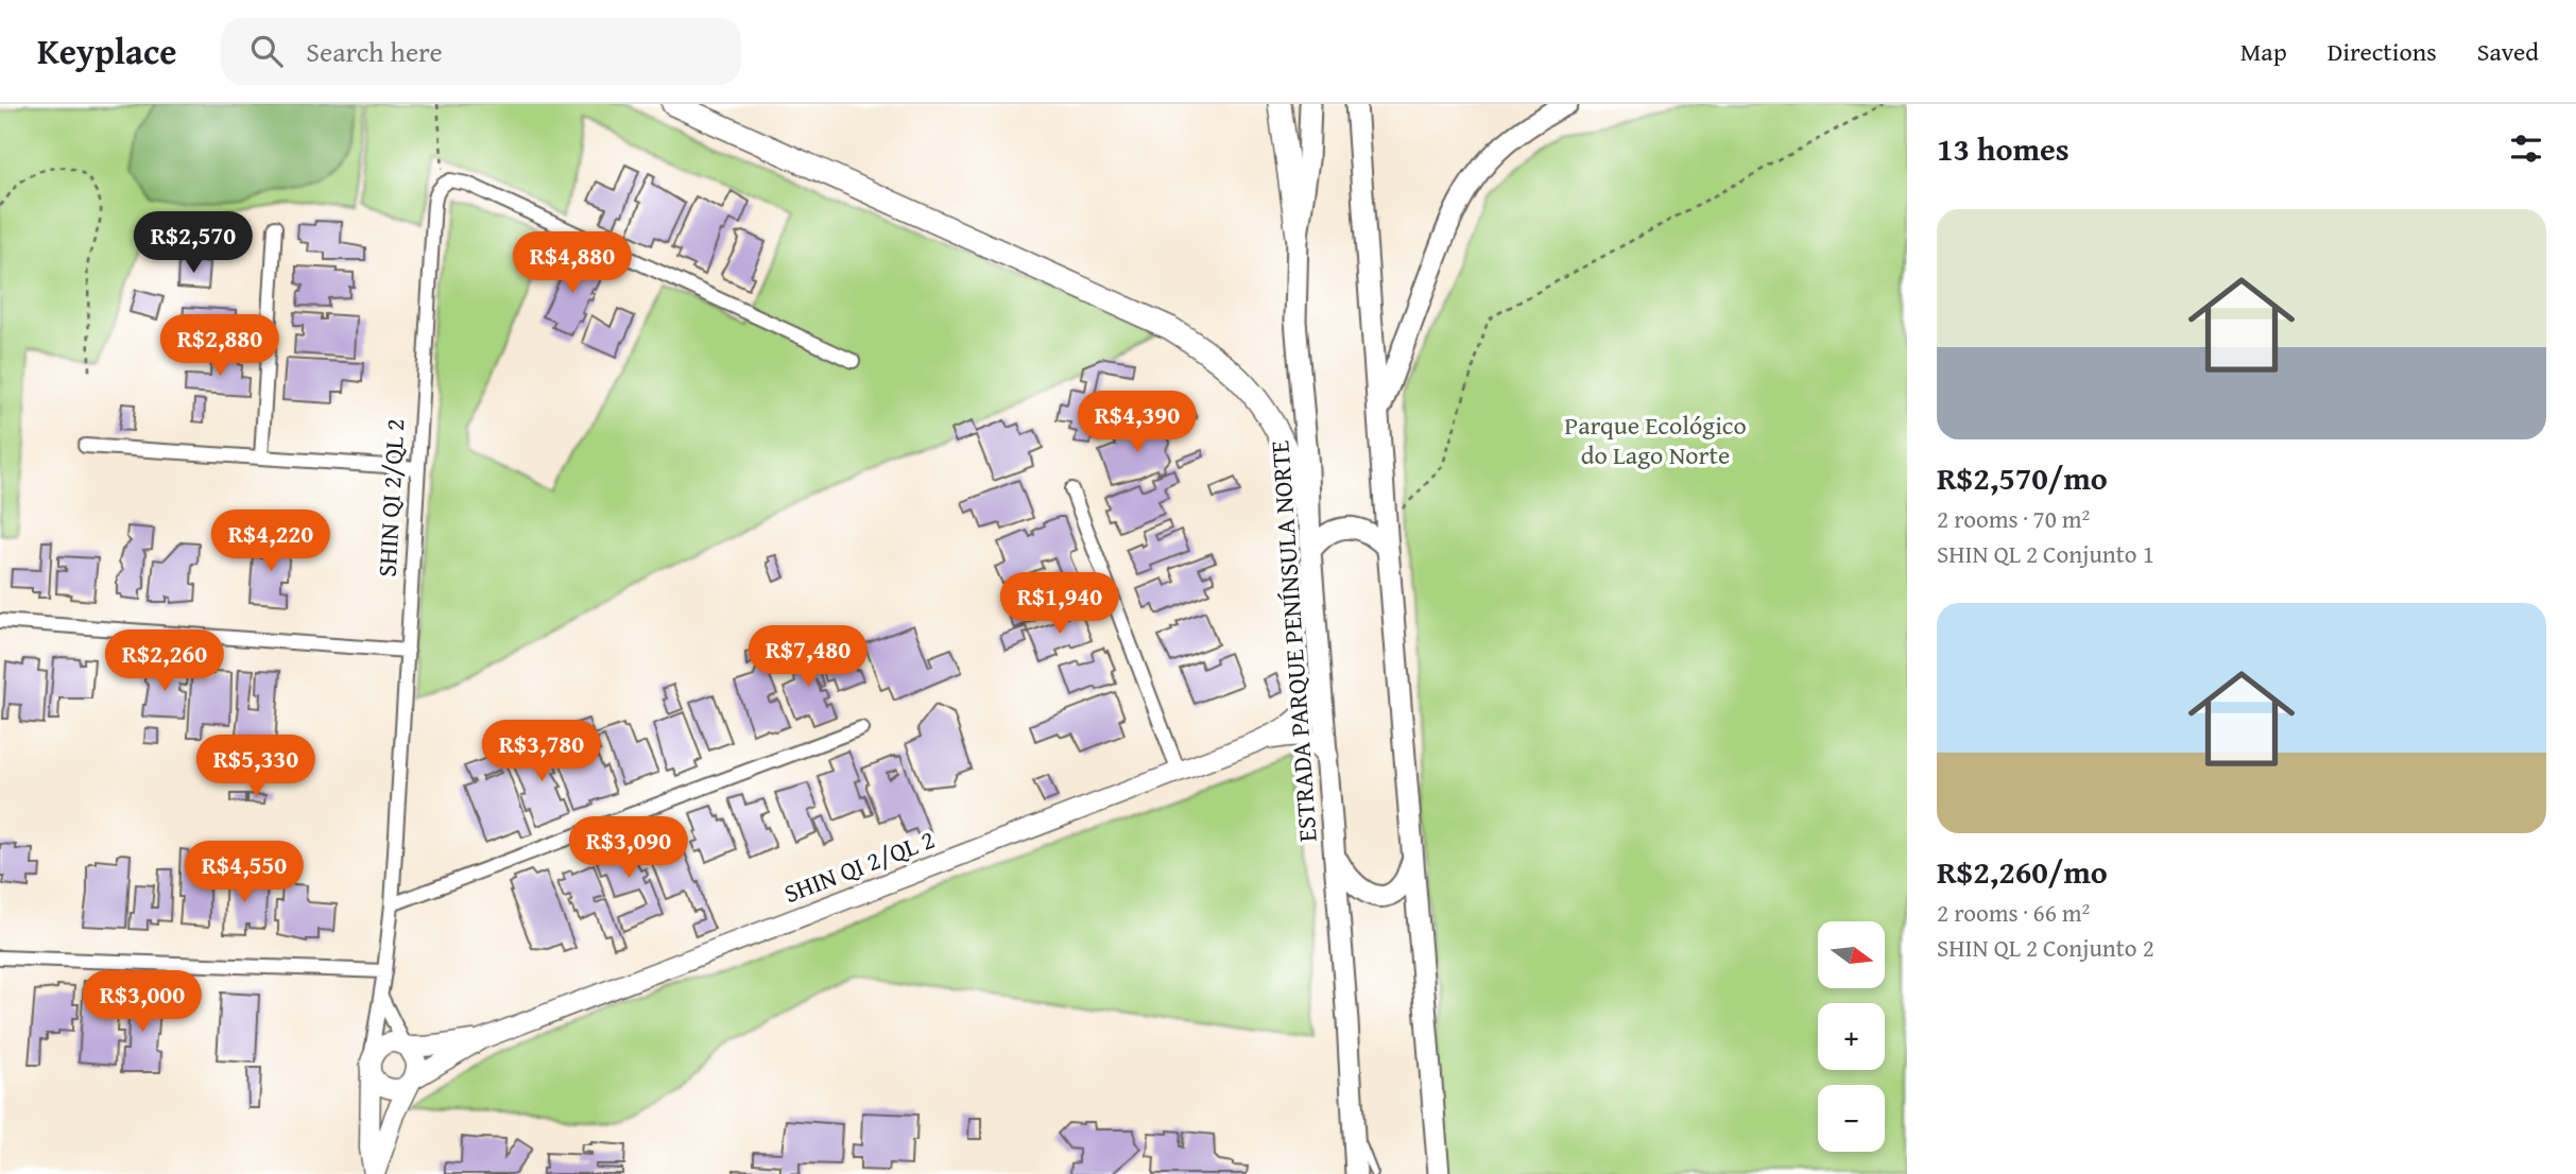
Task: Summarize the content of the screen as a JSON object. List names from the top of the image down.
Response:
{
  "streets": {
    "main road": ["ESTRADA PARQUE PENÍNSULA NORTE"],
    "street": ["SHIN QI 2/QL 2"]
  },
  "crossings": [
    ["SHIN QI 2/QL 2", "ESTRADA PARQUE PENÍNSULA NORTE"]
  ],
  "parks": ["Parque Ecológico do Lago Norte"],
  "north": "right",
  "page": {
    "header": "Keyplace",
    "search": "Search here",
    "nav": ["Map", "Directions", "Saved"],
    "heading": "13 homes",
    "list": [
      {
        "name": "R$2,570/mo",
        "note": "2 rooms · 70 m² · SHIN QL 2 Conjunto 1"
      },
      {
        "name": "R$2,260/mo",
        "note": "2 rooms · 66 m² · SHIN QL 2 Conjunto 2"
      }
    ],
    "price": [
      "R$2,570",
      "R$4,880",
      "R$2,880",
      "R$4,390",
      "R$4,220",
      "R$1,940",
      "R$7,480",
      "R$2,260",
      "R$3,780",
      "R$5,330",
      "R$3,090",
      "R$4,550",
      "R$3,000"
    ],
    "map_buttons": ["+", "−"]
  }
}
